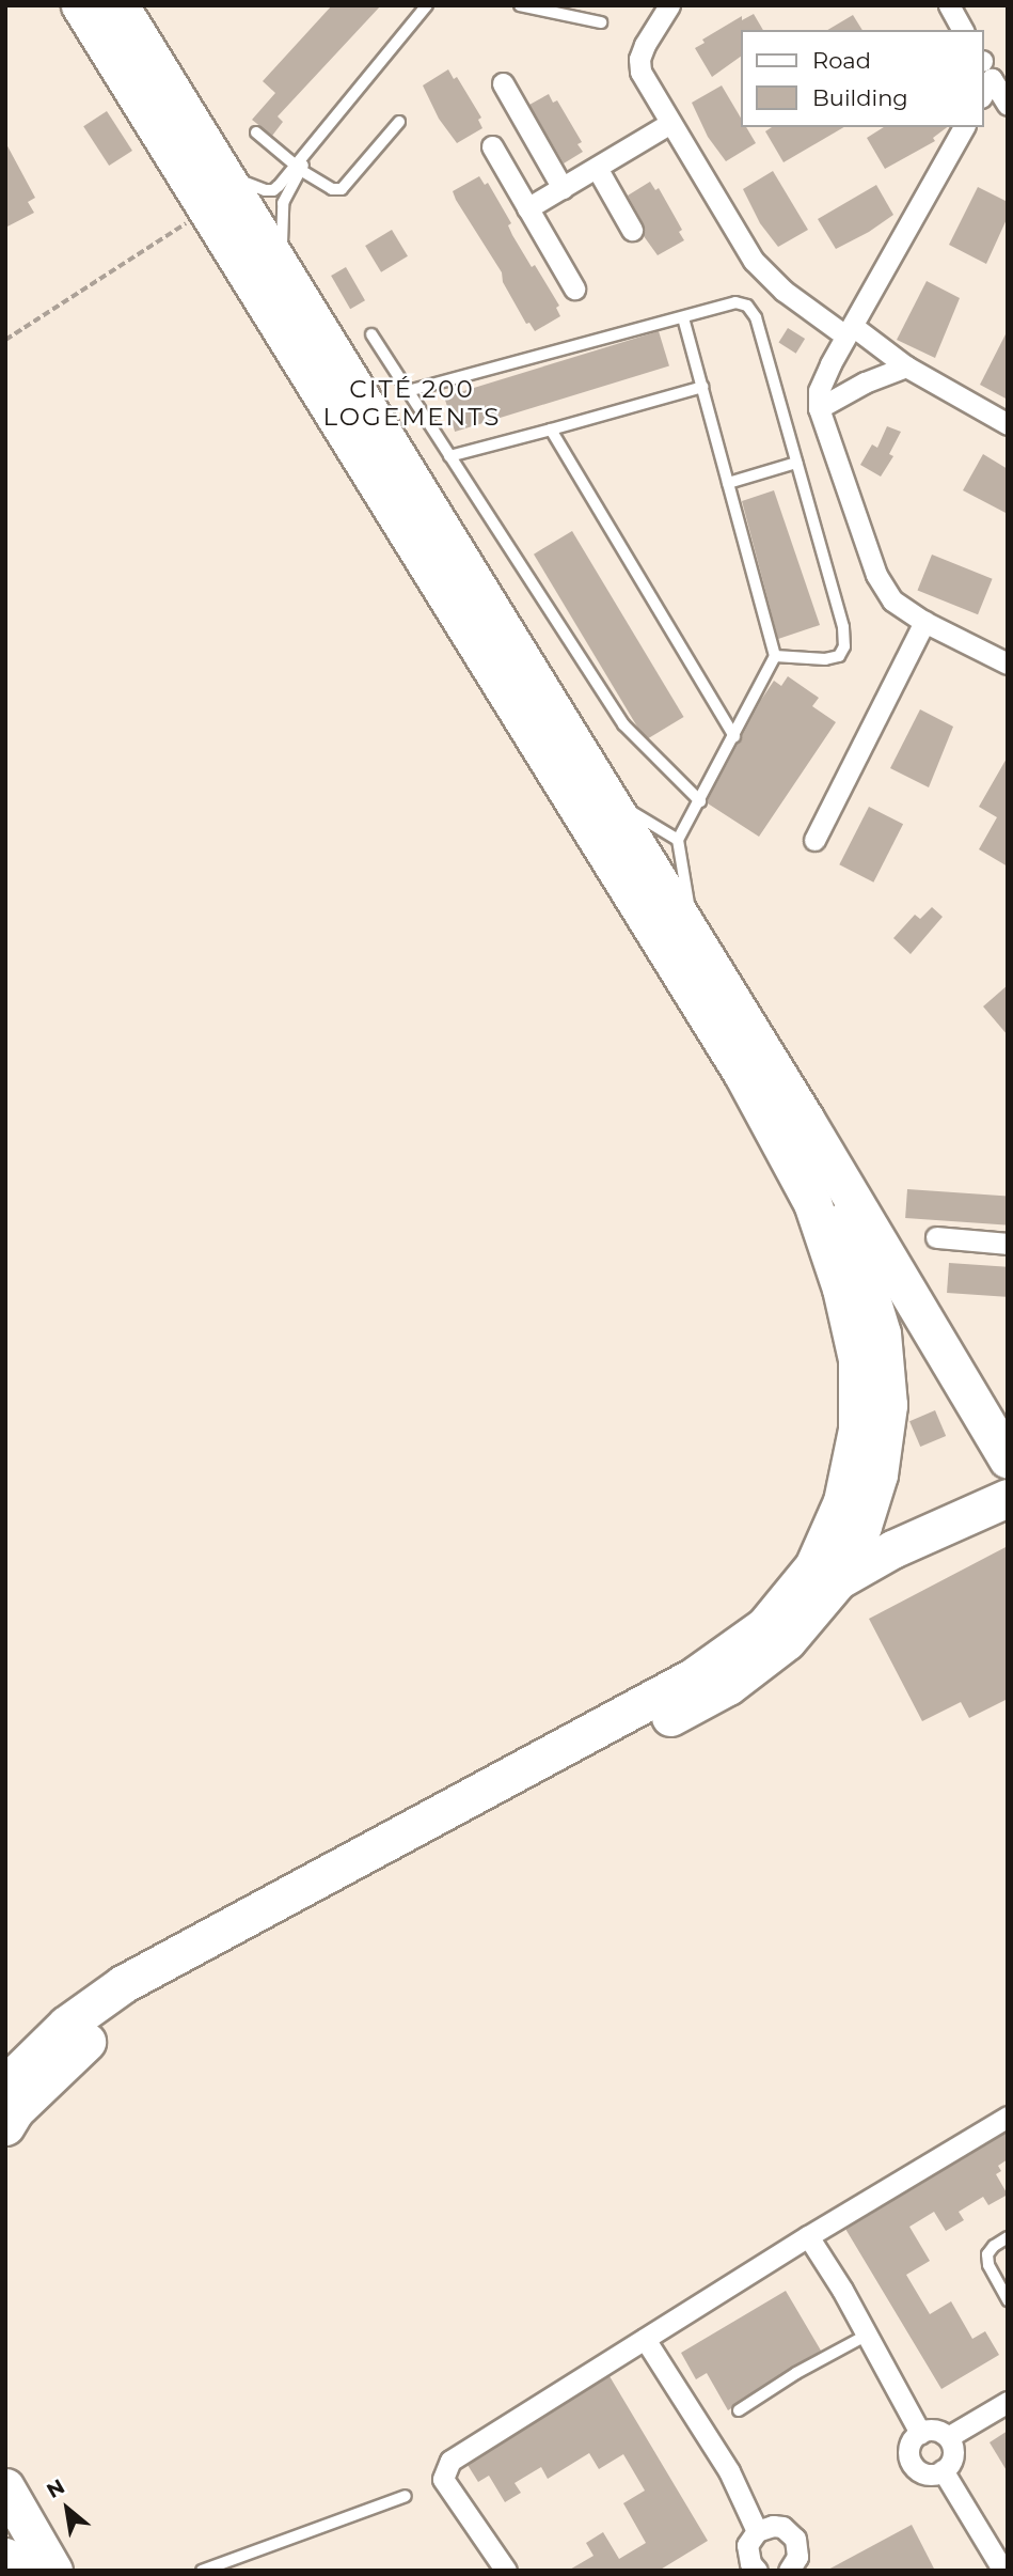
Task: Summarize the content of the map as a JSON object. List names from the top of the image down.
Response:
{
  "districts": ["CITÉ 200 LOGEMENTS"],
  "legend": ["Road", "Building"],
  "north": "top left"
}
